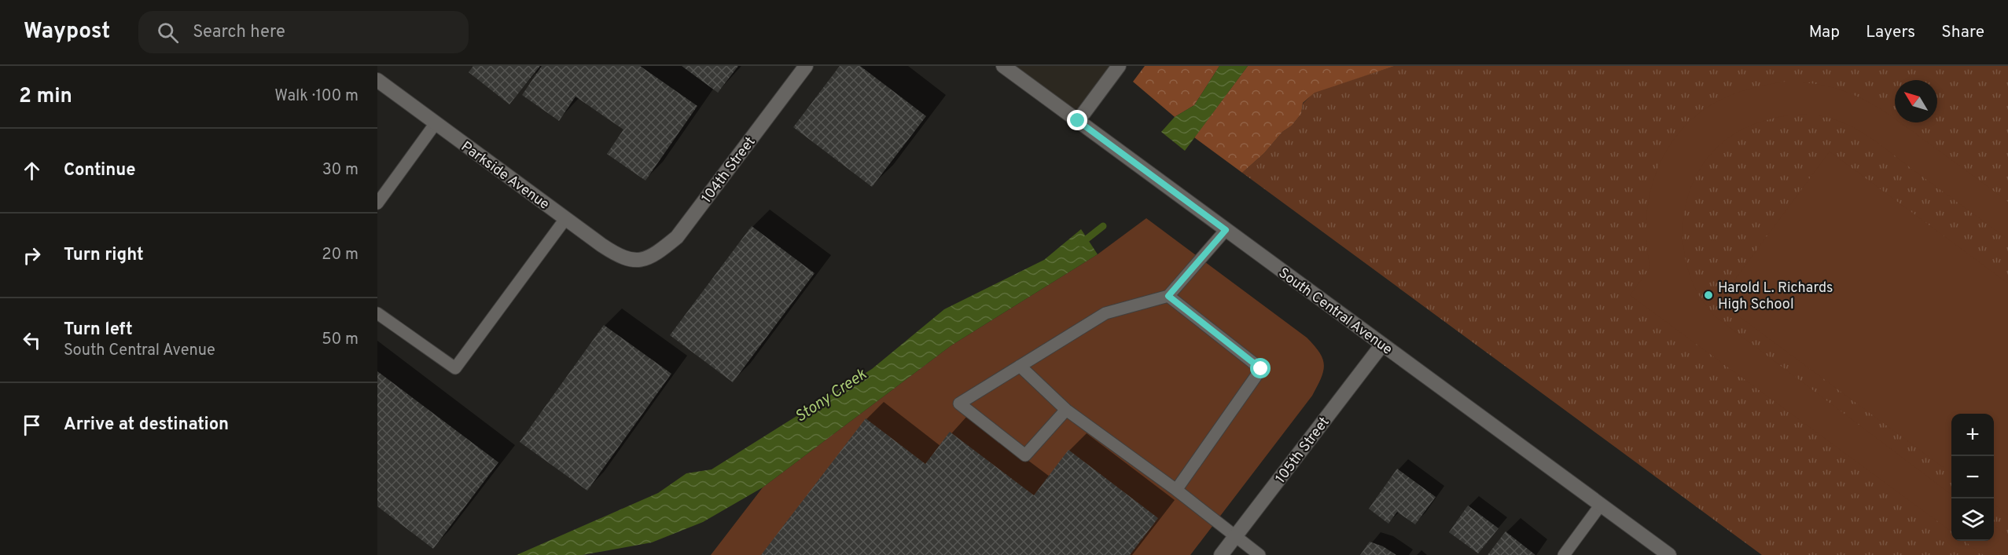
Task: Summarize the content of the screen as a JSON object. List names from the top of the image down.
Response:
{
  "streets": {
    "street": [
      "104th Street",
      "Parkside Avenue",
      "South Central Avenue",
      "105th Street"
    ]
  },
  "crossings": [
    ["104th Street", "Parkside Avenue"],
    ["South Central Avenue", "105th Street"]
  ],
  "water": ["Stony Creek"],
  "places": ["Harold L. Richards High School"],
  "north": "top left",
  "page": {
    "header": "Waypost",
    "search": "Search here",
    "nav": ["Map", "Layers", "Share"],
    "heading": ["2 min", "Walk · 100 m"],
    "list": [
      ["Continue", "30 m"],
      ["Turn right", "20 m"],
      ["Turn left", "South Central Avenue", "50 m"],
      "Arrive at destination"
    ],
    "map_buttons": ["+", "−"]
  }
}
